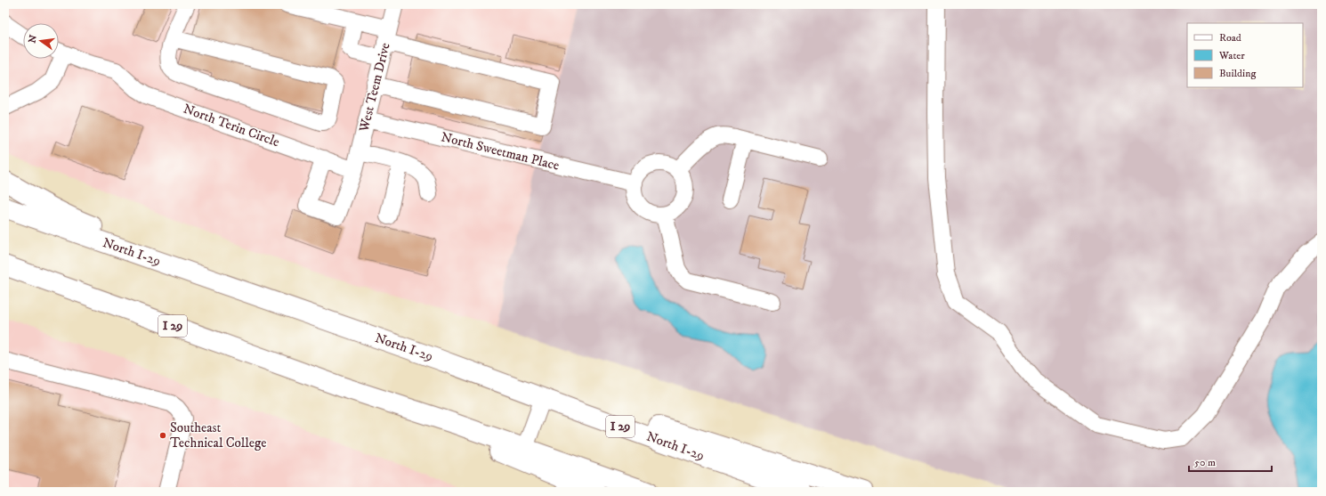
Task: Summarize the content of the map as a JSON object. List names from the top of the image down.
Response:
{
  "streets": {
    "highway": ["North I-29", "I 29"],
    "street": ["West Teem Drive", "North Terin Circle", "North Sweetman Place"]
  },
  "crossings": [
    ["West Teem Drive", "North Terin Circle"],
    ["West Teem Drive", "North Sweetman Place"]
  ],
  "places": ["Southeast Technical College"],
  "legend": ["Road", "Water", "Building"],
  "scale_bar": "50 m",
  "north": "left"
}
